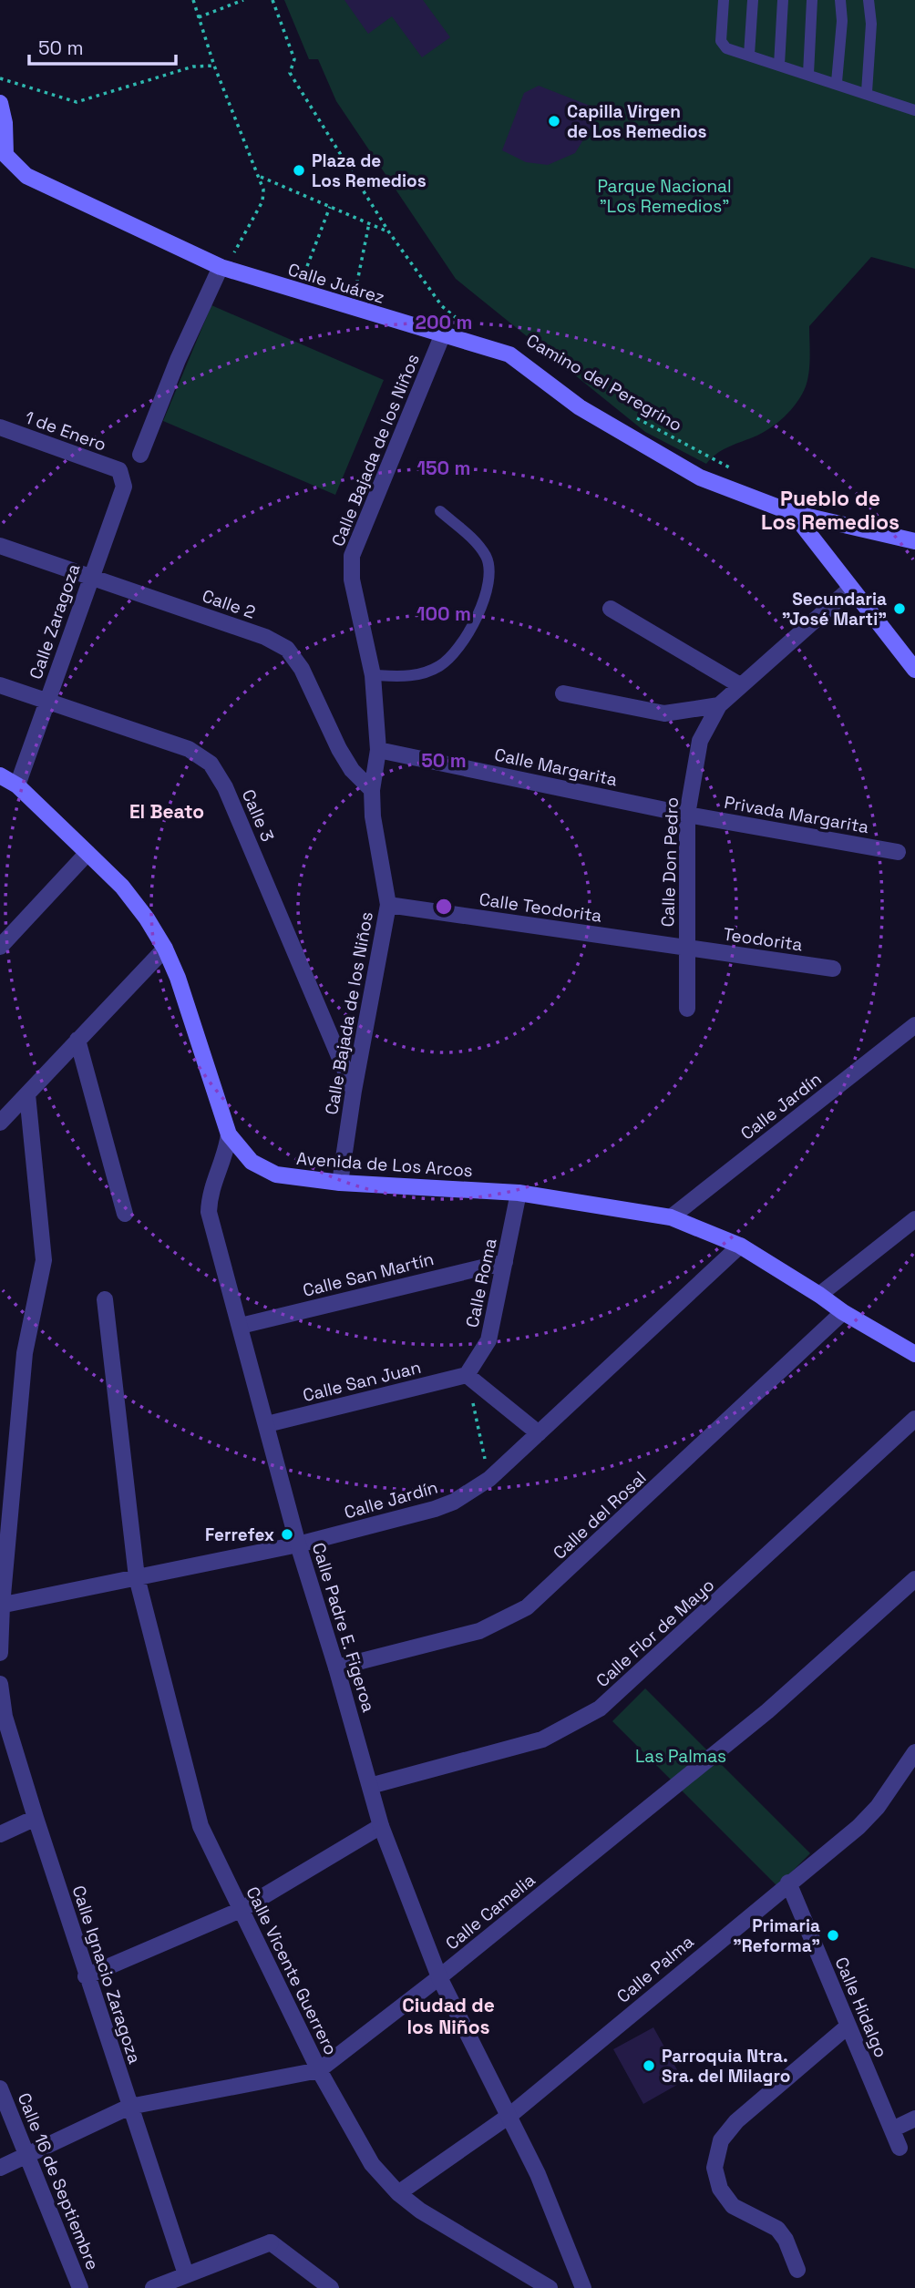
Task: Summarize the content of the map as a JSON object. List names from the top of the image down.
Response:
{
  "streets": {
    "main road": ["Calle Juárez", "Avenida de Los Arcos"],
    "street": [
      "1 de Enero",
      "Calle Bajada de los Niños",
      "Calle 2",
      "Calle Zaragoza",
      "Calle Margarita",
      "Privada Margarita",
      "Calle 3",
      "Calle Don Pedro",
      "Calle Teodorita",
      "Teodorita",
      "Calle Jardín",
      "Calle San Martín",
      "Calle Roma",
      "Calle San Juan",
      "Calle del Rosal",
      "Calle Padre E. Figeroa",
      "Calle Flor de Mayo",
      "Calle Camelia",
      "Calle Palma",
      "Calle Vicente Guerrero",
      "Calle Ignacio Zaragoza",
      "Calle Hidalgo",
      "Calle 16 de Septiembre"
    ],
    "path": ["Camino del Peregrino"]
  },
  "crossings": [
    ["Calle Juárez", "Calle Bajada de los Niños"],
    ["1 de Enero", "Calle Zaragoza"],
    ["Calle Bajada de los Niños", "Calle 2"],
    ["Calle Bajada de los Niños", "Calle Margarita"],
    ["Calle Bajada de los Niños", "Calle 3"],
    ["Calle Bajada de los Niños", "Calle Teodorita"],
    ["Calle Bajada de los Niños", "Avenida de Los Arcos"],
    ["Calle 2", "Calle Zaragoza"],
    ["Calle Zaragoza", "Calle 3"],
    ["Calle Zaragoza", "Avenida de Los Arcos"],
    ["Calle Margarita", "Privada Margarita"],
    ["Calle Margarita", "Calle Don Pedro"],
    ["Privada Margarita", "Calle Don Pedro"],
    ["Calle Don Pedro", "Calle Teodorita"],
    ["Calle Don Pedro", "Teodorita"],
    ["Calle Teodorita", "Teodorita"],
    ["Calle Jardín", "Avenida de Los Arcos"],
    ["Calle Jardín", "Calle Padre E. Figeroa"],
    ["Calle Jardín", "Calle Vicente Guerrero"],
    ["Avenida de Los Arcos", "Calle Roma"],
    ["Avenida de Los Arcos", "Calle del Rosal"],
    ["Avenida de Los Arcos", "Calle Padre E. Figeroa"],
    ["Calle San Martín", "Calle Roma"],
    ["Calle San Martín", "Calle Padre E. Figeroa"],
    ["Calle Roma", "Calle San Juan"],
    ["Calle San Juan", "Calle Padre E. Figeroa"],
    ["Calle del Rosal", "Calle Padre E. Figeroa"],
    ["Calle Padre E. Figeroa", "Calle Flor de Mayo"],
    ["Calle Padre E. Figeroa", "Calle Camelia"],
    ["Calle Padre E. Figeroa", "Calle Palma"],
    ["Calle Camelia", "Calle Vicente Guerrero"],
    ["Calle Camelia", "Calle Ignacio Zaragoza"],
    ["Calle Camelia", "Calle 16 de Septiembre"],
    ["Calle Palma", "Calle Vicente Guerrero"],
    ["Calle Palma", "Calle Hidalgo"]
  ],
  "districts": ["Pueblo de Los Remedios", "El Beato", "Ciudad de los Niños"],
  "parks": ["Parque Nacional \"Los Remedios\"", "Las Palmas"],
  "places": [
    "Capilla Virgen de Los Remedios",
    "Plaza de Los Remedios",
    "Secundaria \"José Marti\"",
    "Ferrefex",
    "Primaria \"Reforma\"",
    "Parroquia Ntra. Sra. del Milagro"
  ],
  "scale_bar": "50 m",
  "rings": [
    "200 m",
    "150 m",
    "100 m",
    "50 m"
  ]
}
